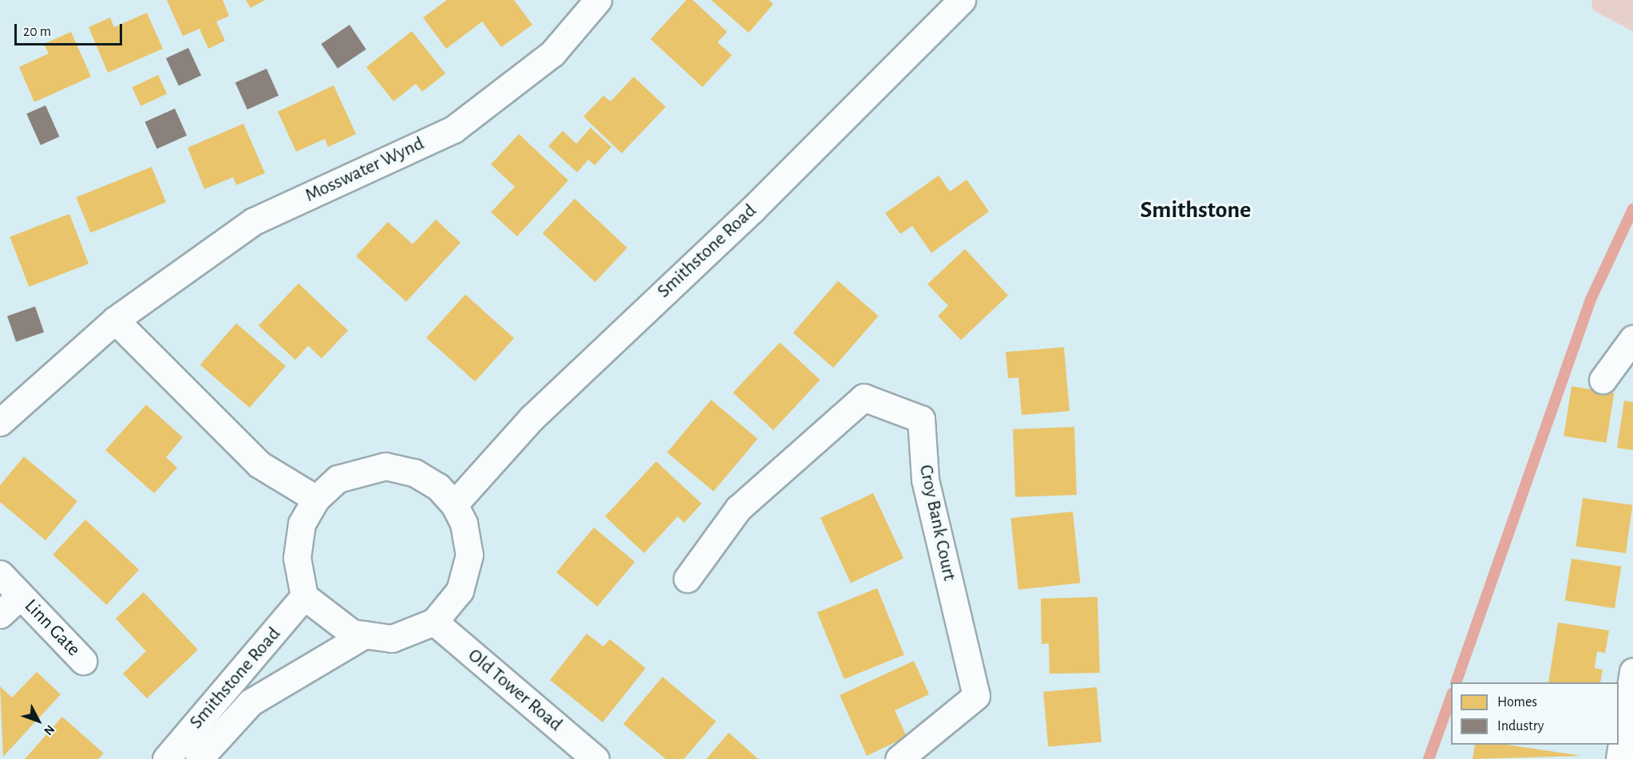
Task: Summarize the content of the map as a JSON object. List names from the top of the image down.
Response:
{
  "streets": {
    "street": [
      "Mosswater Wynd",
      "Smithstone Road",
      "Croy Bank Court",
      "Linn Gate",
      "Old Tower Road"
    ]
  },
  "districts": ["Smithstone"],
  "legend": ["Homes", "Industry"],
  "scale_bar": "20 m",
  "north": "bottom right"
}
